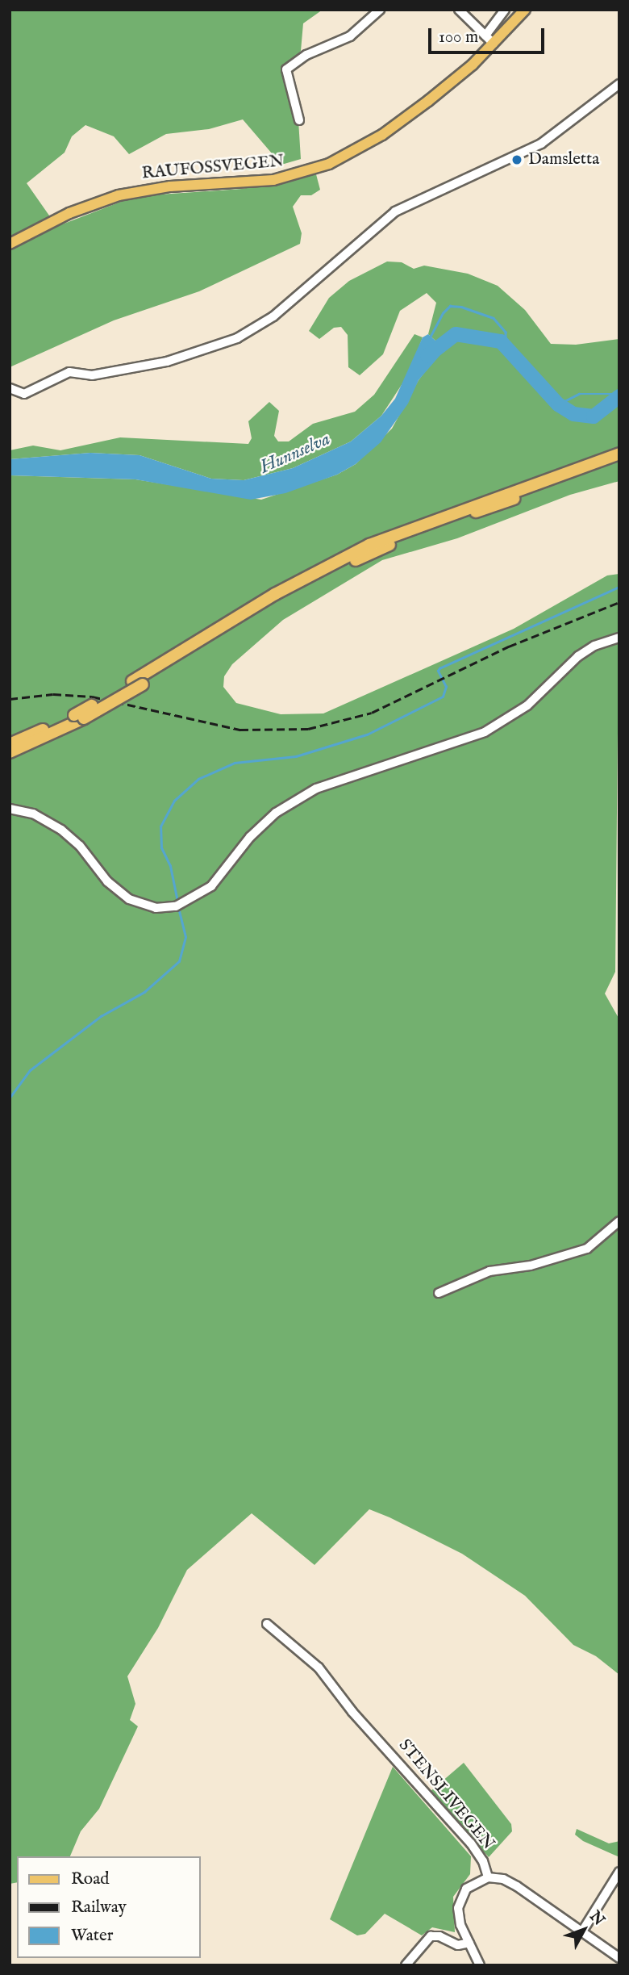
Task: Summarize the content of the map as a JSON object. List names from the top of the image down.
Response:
{
  "streets": {
    "main road": ["RAUFOSSVEGEN"],
    "street": ["STENSLIVEGEN"]
  },
  "water": ["Hunnselva"],
  "places": ["Damsletta"],
  "legend": ["Road", "Railway", "Water"],
  "scale_bar": "100 m",
  "north": "top right"
}
